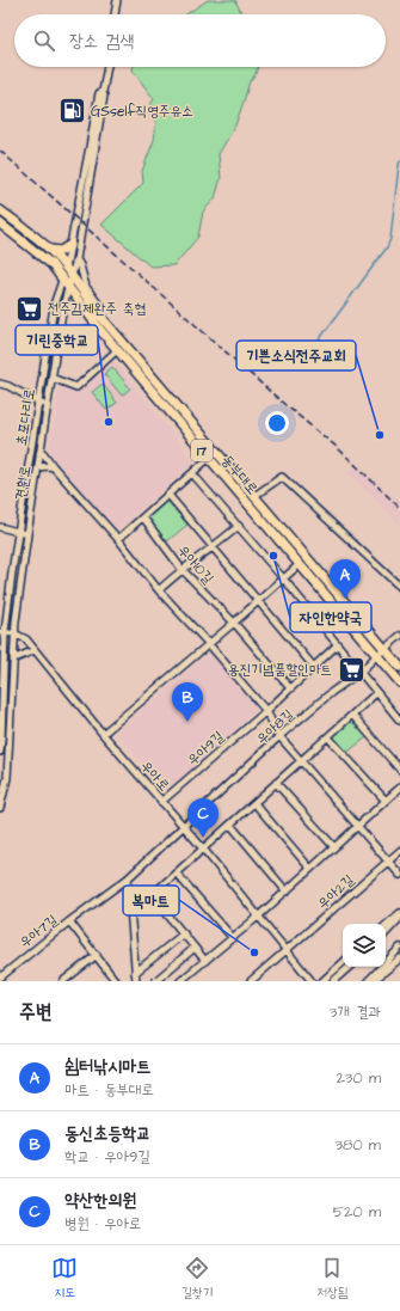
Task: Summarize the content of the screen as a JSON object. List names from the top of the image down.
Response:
{
  "streets": {
    "main road": ["17", "동부대로"],
    "street": [
      "초포다리로",
      "견훤로",
      "우아10길",
      "우아8길",
      "우아9길",
      "우아로",
      "우아2길",
      "우아7길"
    ]
  },
  "crossings": [
    ["초포다리로", "동부대로"],
    ["초포다리로", "견훤로"],
    ["동부대로", "견훤로"],
    ["동부대로", "우아8길"],
    ["견훤로", "우아로"],
    ["우아10길", "우아9길"],
    ["우아8길", "우아로"],
    ["우아8길", "우아7길"],
    ["우아9길", "우아로"],
    ["우아로", "우아2길"],
    ["우아로", "우아7길"]
  ],
  "places": {
    "fuel station": ["GSself직영주유소"],
    "supermarket": ["전주김제완주 축협", "용진기념품할인마트"],
    "other": [
      "기린중학교",
      "기쁜소식전주교회",
      "자인한약국",
      "복마트"
    ]
  },
  "page": {
    "search": "장소 검색",
    "pins": ["A", "B", "C"],
    "heading": ["주변", "3개 결과"],
    "list": [
      {
        "mark": "A",
        "name": "쉼터낚시마트",
        "note": "마트 · 동부대로",
        "value": "230 m"
      },
      {
        "mark": "B",
        "name": "동신초등학교",
        "note": "학교 · 우아9길",
        "value": "380 m"
      },
      {
        "mark": "C",
        "name": "약산한의원",
        "note": "병원 · 우아로",
        "value": "520 m"
      }
    ],
    "nav": ["지도", "길찾기", "저장됨"]
  }
}
